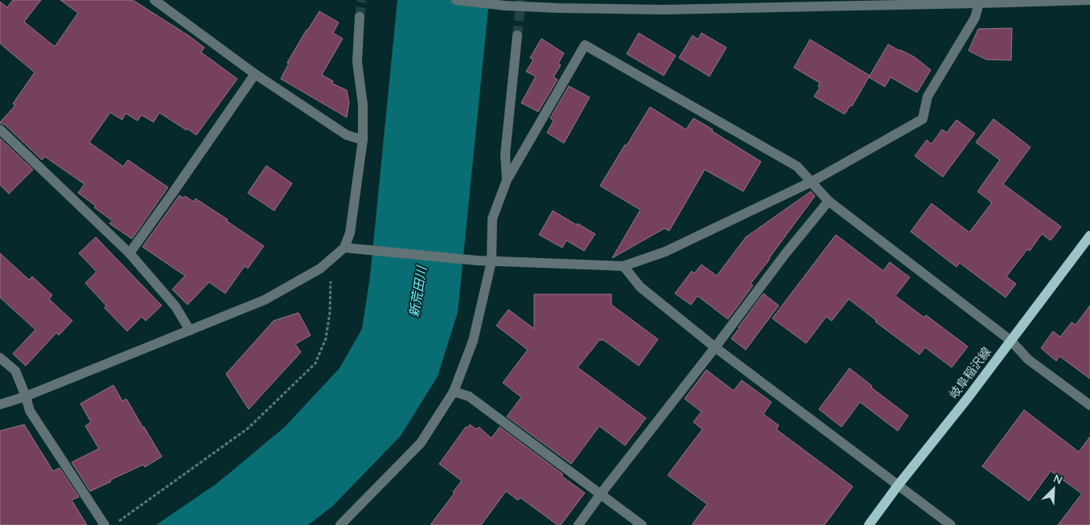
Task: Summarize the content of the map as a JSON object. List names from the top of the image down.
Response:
{
  "streets": {
    "main road": ["岐阜稲沢線"]
  },
  "water": ["新荒田川"],
  "north": "top right"
}
